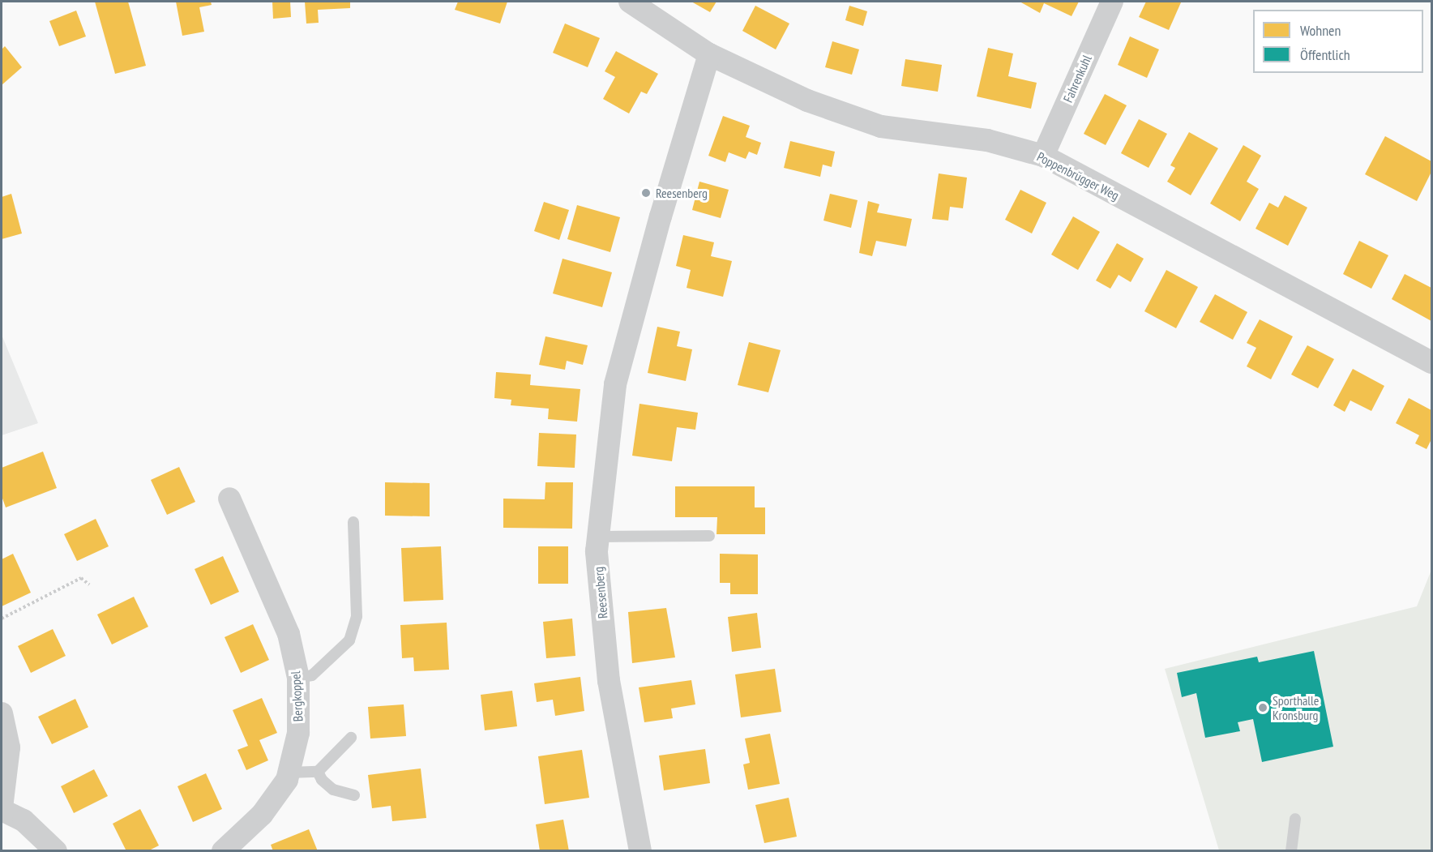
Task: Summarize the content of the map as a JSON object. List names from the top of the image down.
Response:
{
  "streets": {
    "street": [
      "Fahrenkuhl",
      "Poppenbrügger Weg",
      "Reesenberg",
      "Bergkoppel"
    ]
  },
  "crossings": [
    ["Fahrenkuhl", "Poppenbrügger Weg"],
    ["Poppenbrügger Weg", "Reesenberg"]
  ],
  "places": ["Reesenberg", "Sporthalle Kronsburg"],
  "legend": ["Wohnen", "Öffentlich"]
}
